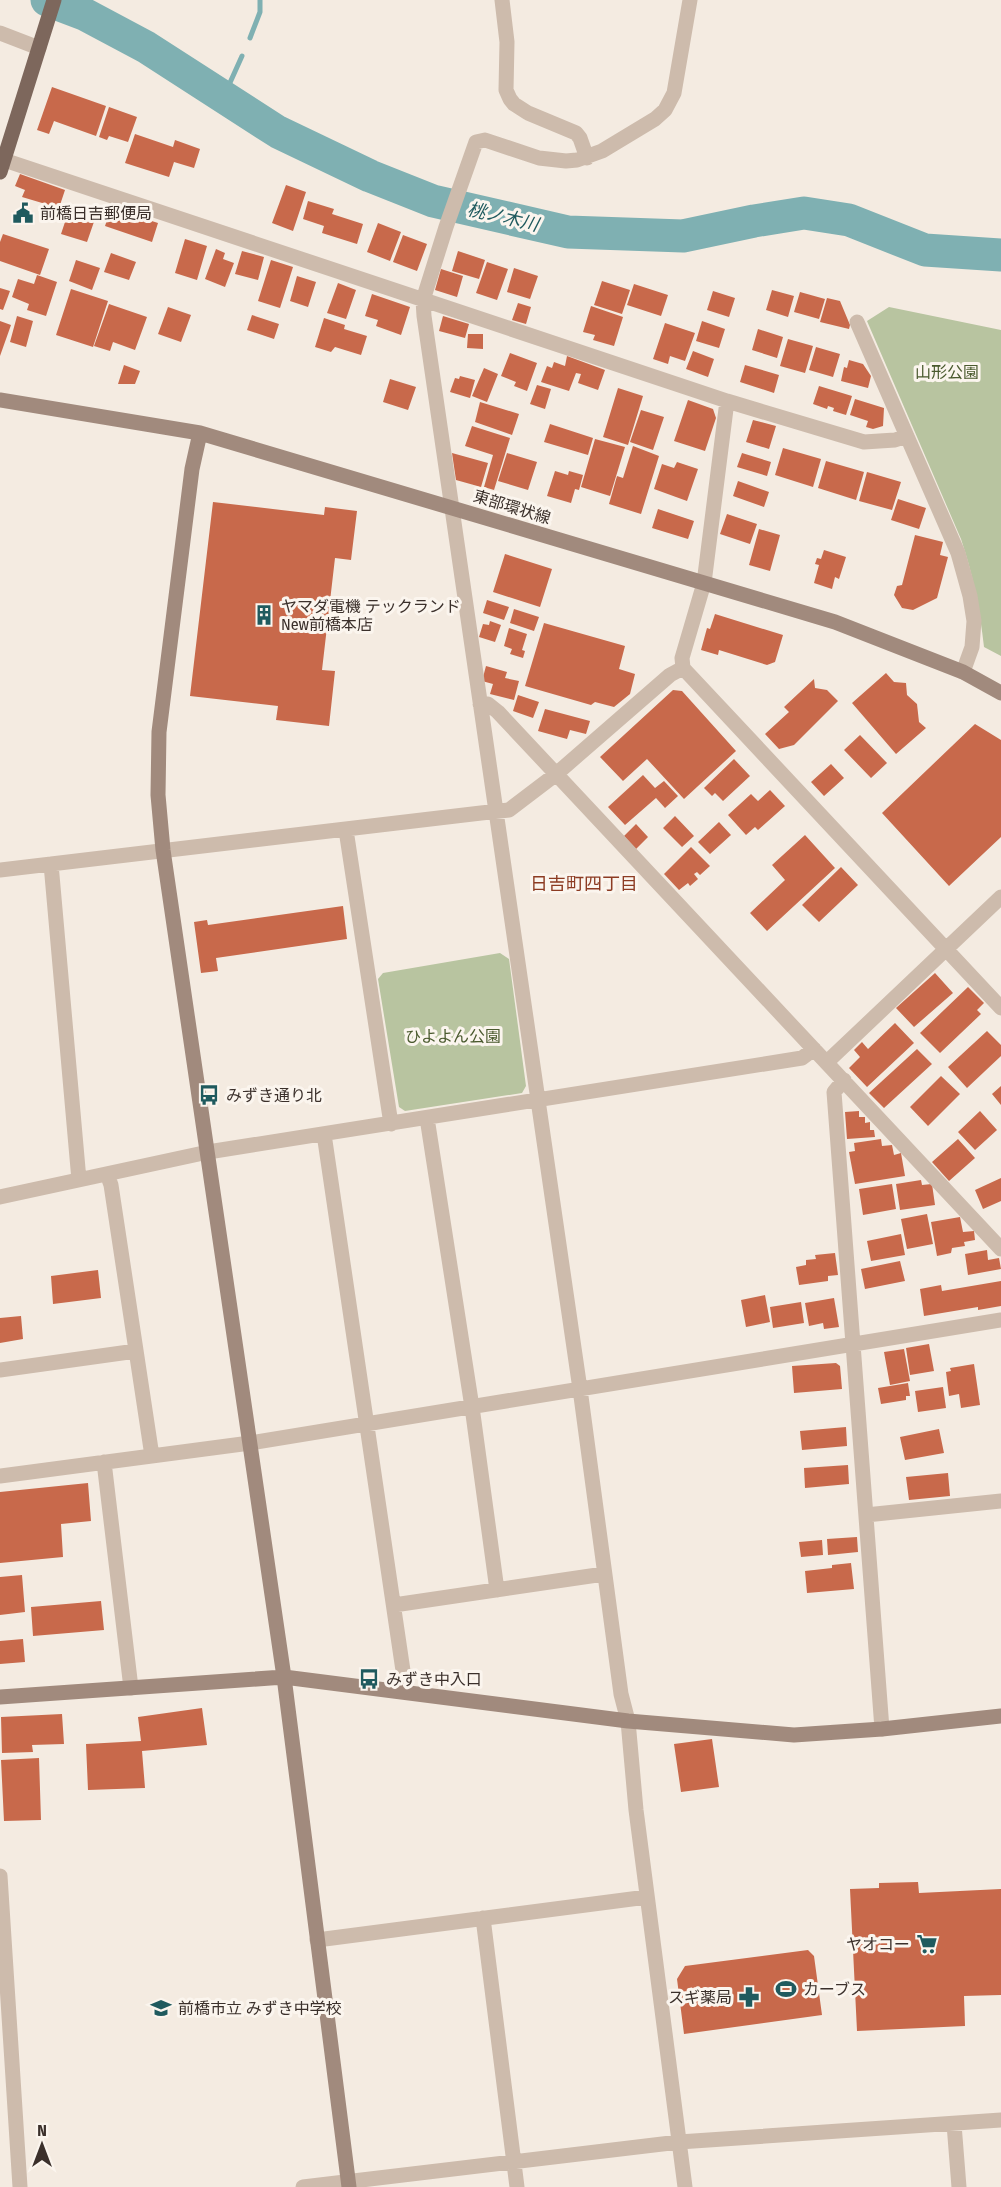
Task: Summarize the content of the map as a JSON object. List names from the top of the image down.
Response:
{
  "streets": {
    "street": ["東部環状線"]
  },
  "districts": ["日吉町四丁目"],
  "water": ["桃ノ木川"],
  "parks": ["山形公園", "ひよよん公園"],
  "places": {
    "public building": ["前橋日吉郵便局"],
    "building": ["ヤマダ電機 テックランド New前橋本店"],
    "bus stop": ["みずき通り北", "みずき中入口"],
    "supermarket": ["ヤオコー"],
    "sports": ["カーブス"],
    "pharmacy": ["スギ薬局"],
    "school or university": ["前橋市立 みずき中学校"]
  },
  "north": "top"
}
